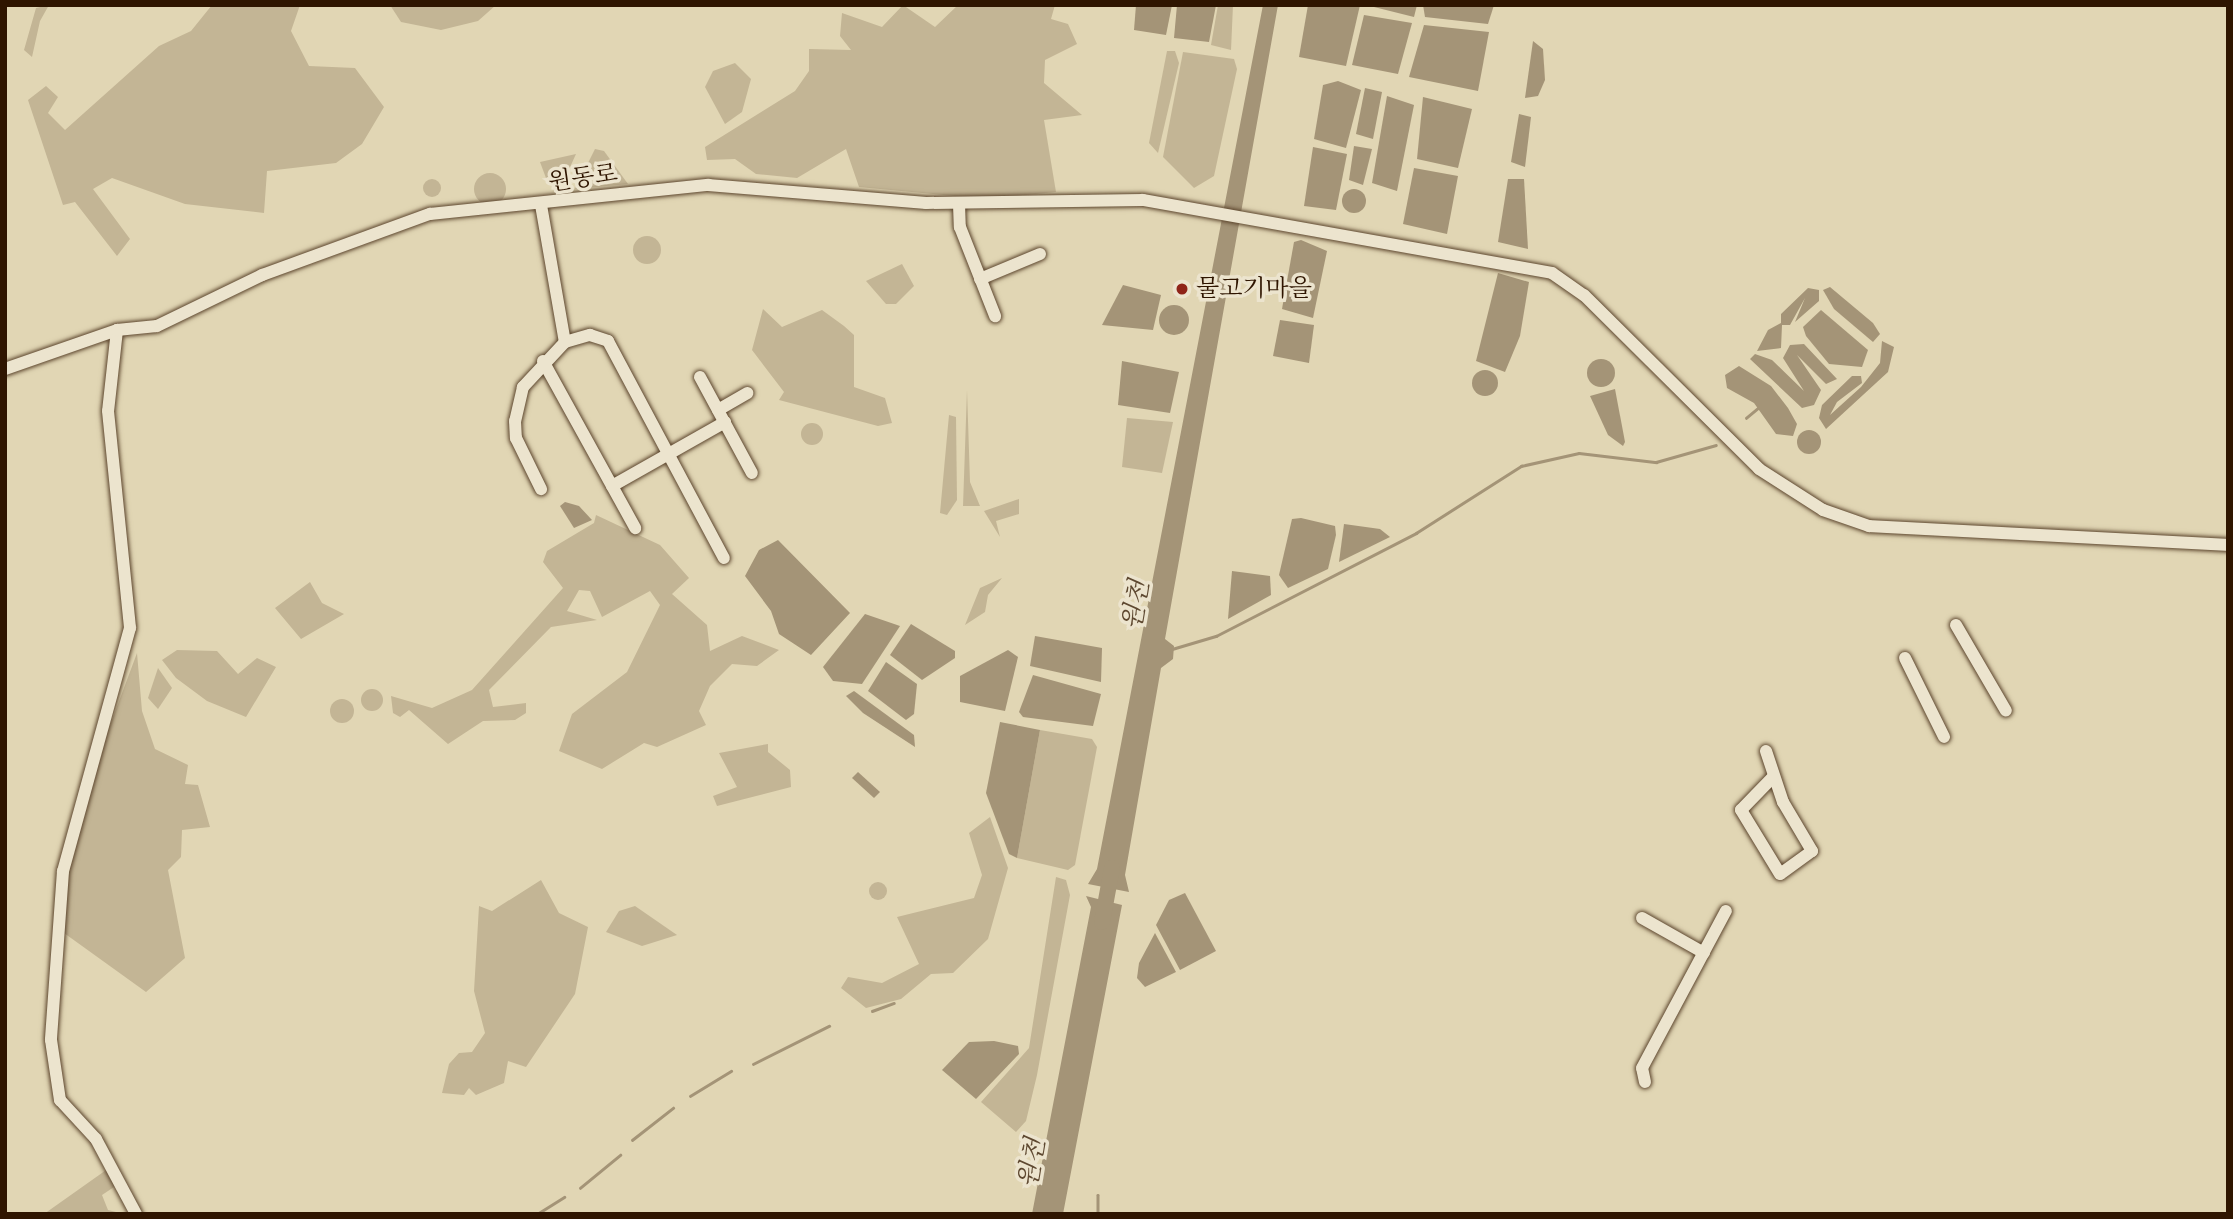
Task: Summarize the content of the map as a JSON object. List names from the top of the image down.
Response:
{
  "streets": {
    "street": ["원동로"]
  },
  "water": ["원천"],
  "places": ["물고기마을"]
}
